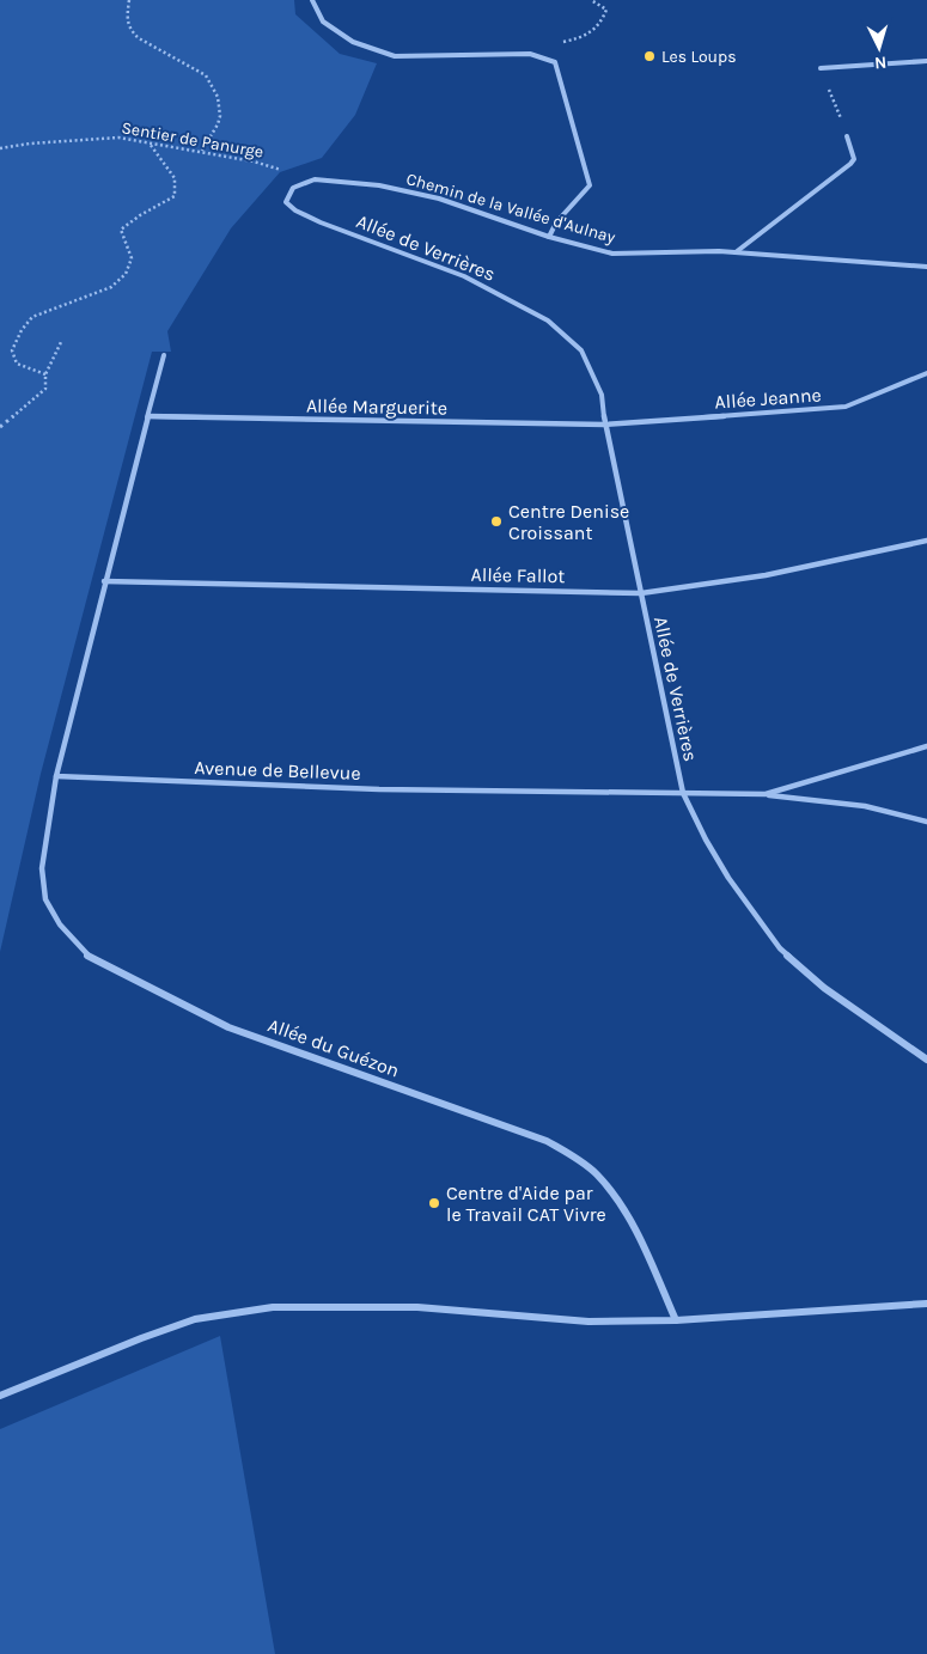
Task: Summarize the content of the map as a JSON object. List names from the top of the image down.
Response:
{
  "streets": {
    "street": [
      "Chemin de la Vallée d'Aulnay",
      "Allée de Verrières",
      "Allée Jeanne",
      "Allée Marguerite",
      "Allée Fallot",
      "Avenue de Bellevue",
      "Allée du Guézon"
    ],
    "path": ["Sentier de Panurge"]
  },
  "crossings": [
    ["Sentier de Panurge", "Chemin de la Vallée d'Aulnay"],
    ["Sentier de Panurge", "Allée de Verrières"],
    ["Chemin de la Vallée d'Aulnay", "Allée de Verrières"],
    ["Allée de Verrières", "Allée Jeanne"],
    ["Allée de Verrières", "Allée Marguerite"],
    ["Allée de Verrières", "Allée Fallot"],
    ["Allée de Verrières", "Avenue de Bellevue"],
    ["Allée Jeanne", "Allée Marguerite"],
    ["Avenue de Bellevue", "Allée du Guézon"]
  ],
  "places": ["Les Loups", "Centre Denise Croissant", "Centre d'Aide par le Travail CAT Vivre"],
  "north": "bottom"
}
